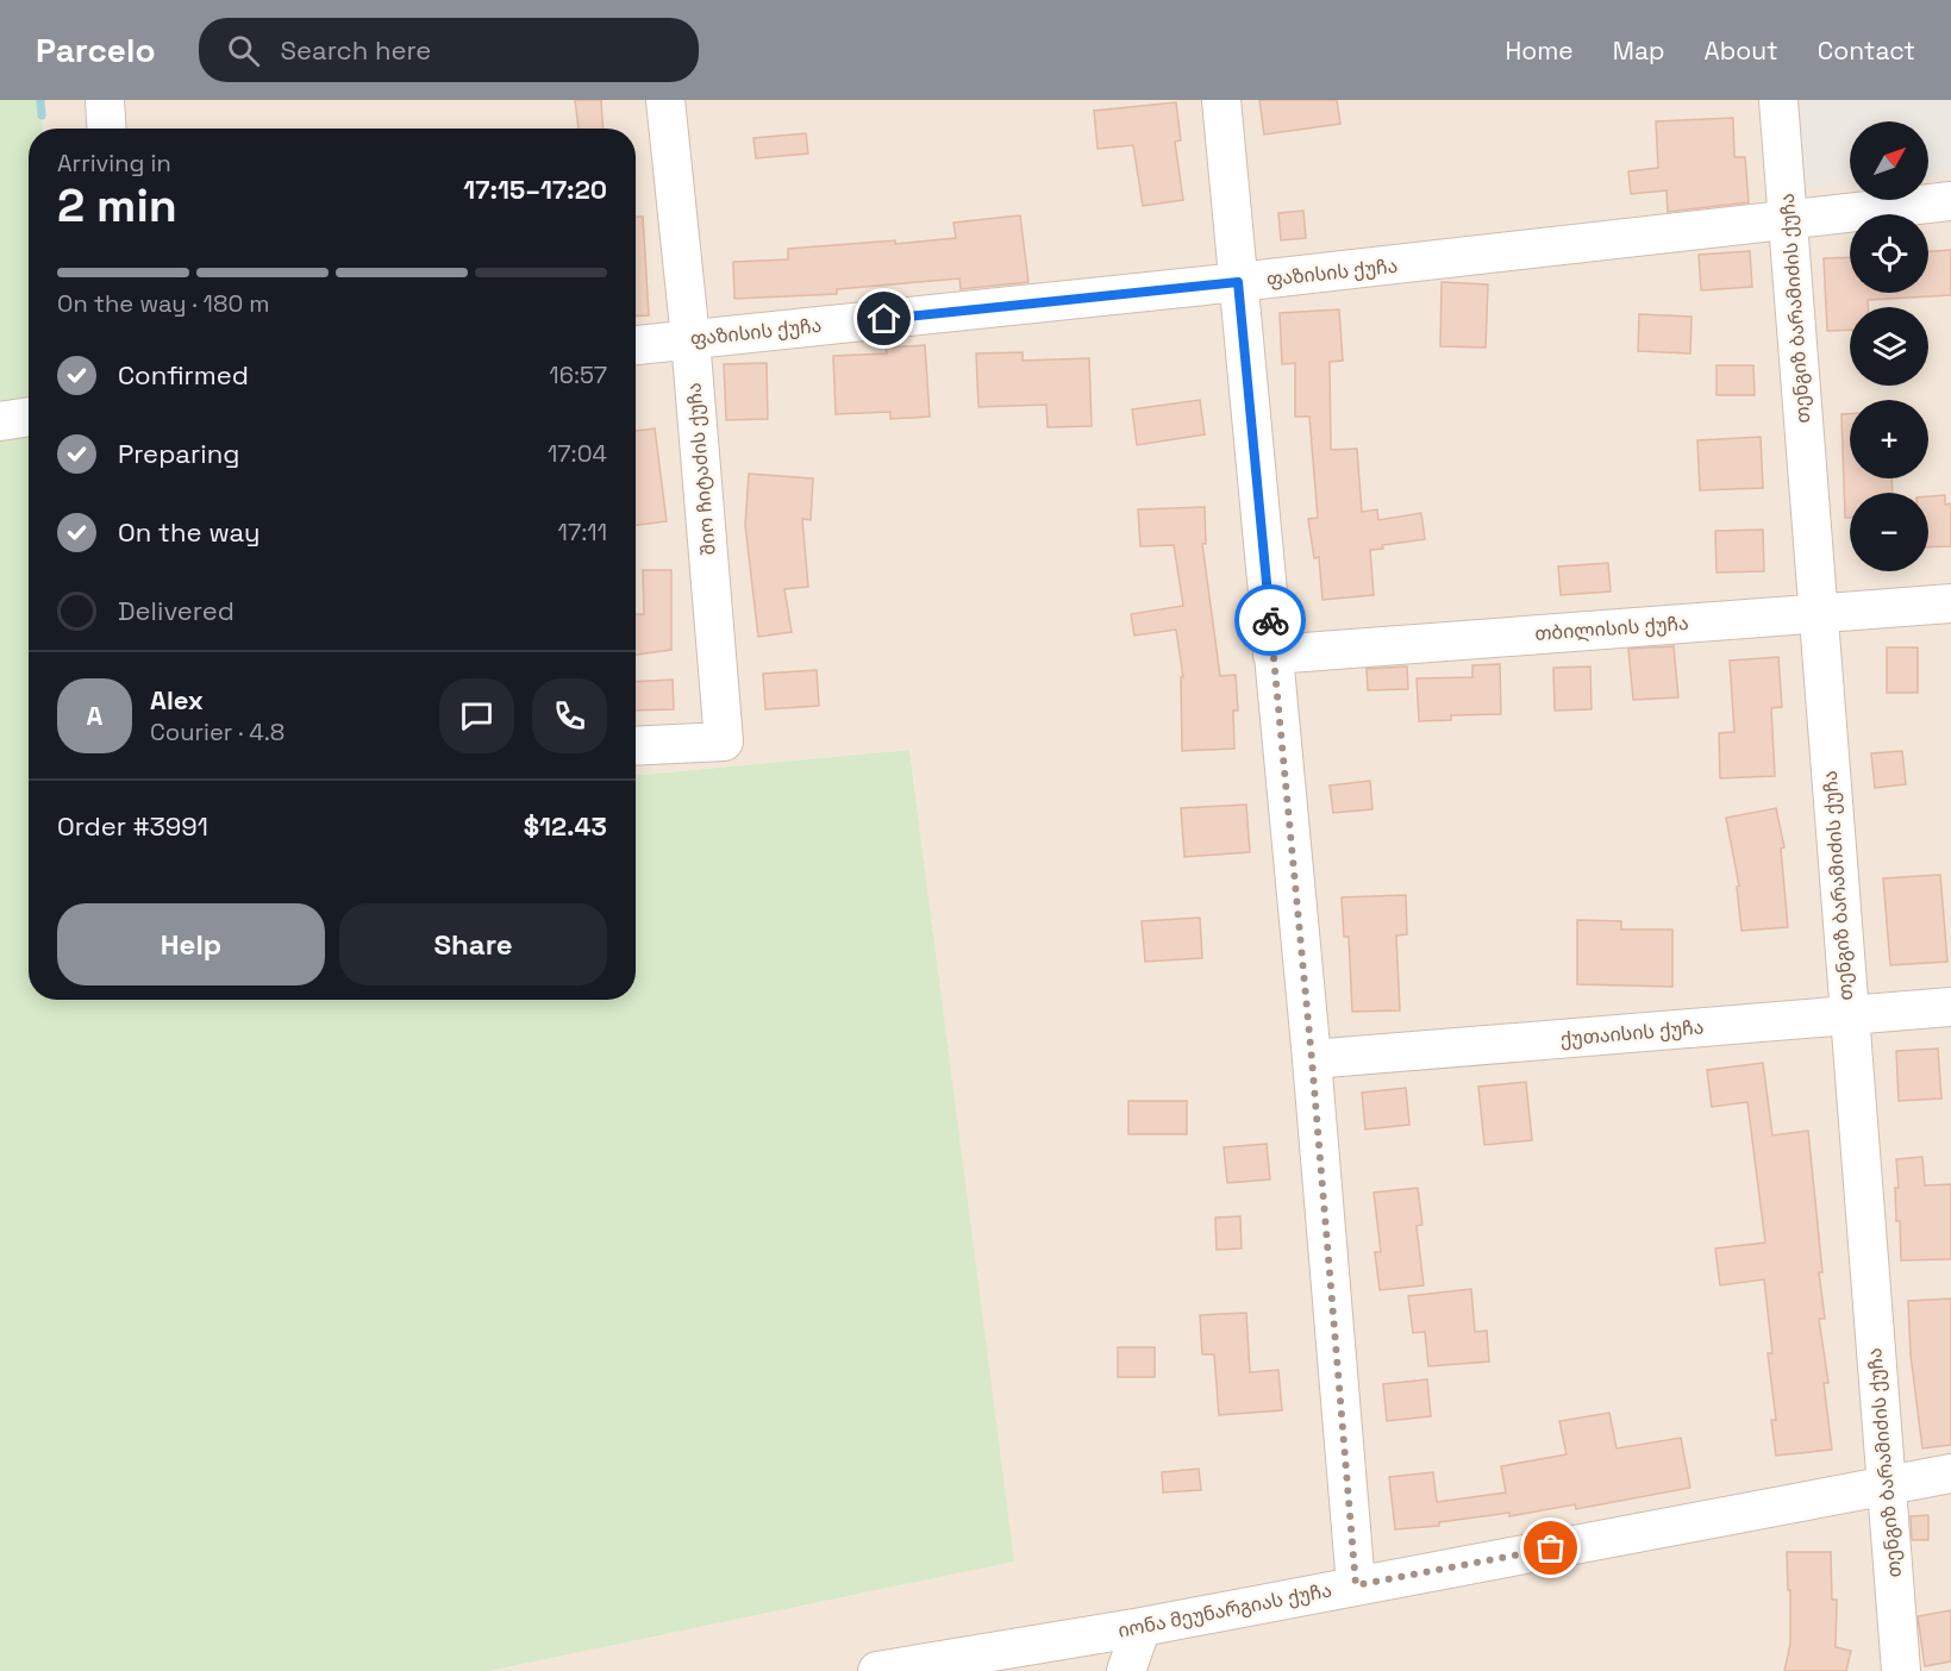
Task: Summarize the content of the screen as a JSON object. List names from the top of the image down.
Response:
{
  "streets": {
    "street": [
      "ფაზისის ქუჩა",
      "თენგიზ ბარამიძის ქუჩა",
      "შიო ჩიტაძის ქუჩა",
      "თბილისის ქუჩა",
      "ქუთაისის ქუჩა",
      "იონა მეუნარგიას ქუჩა"
    ]
  },
  "crossings": [
    ["ფაზისის ქუჩა", "თენგიზ ბარამიძის ქუჩა"],
    ["ფაზისის ქუჩა", "შიო ჩიტაძის ქუჩა"],
    ["თენგიზ ბარამიძის ქუჩა", "თბილისის ქუჩა"],
    ["თენგიზ ბარამიძის ქუჩა", "ქუთაისის ქუჩა"],
    ["თენგიზ ბარამიძის ქუჩა", "იონა მეუნარგიას ქუჩა"]
  ],
  "north": "top right",
  "page": {
    "header": "Parcelo",
    "search": "Search here",
    "nav": [
      "Home",
      "Map",
      "About",
      "Contact"
    ],
    "map_buttons": ["+", "−"],
    "heading": ["2 min", "Arriving in", "17:15–17:20"],
    "panel": [
      "Alex",
      "Courier · 4.8",
      "Order #3991",
      "$12.43"
    ],
    "bar": "On the way · 180 m",
    "list": [
      ["Confirmed", "16:57"],
      ["Preparing", "17:04"],
      ["On the way", "17:11"],
      "Delivered"
    ],
    "round": "A",
    "buttons": ["Help", "Share"]
  }
}
